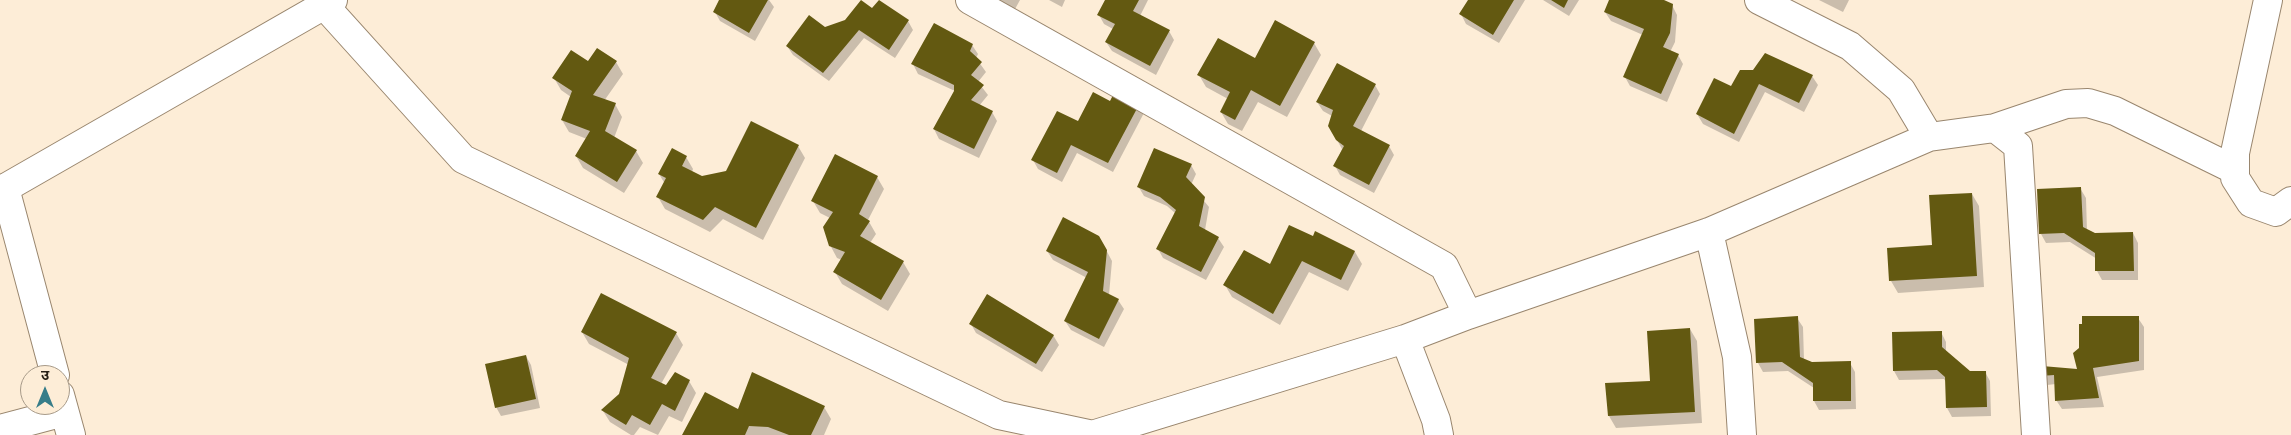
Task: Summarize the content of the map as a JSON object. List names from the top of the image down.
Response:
{
  "north": "top"
}
